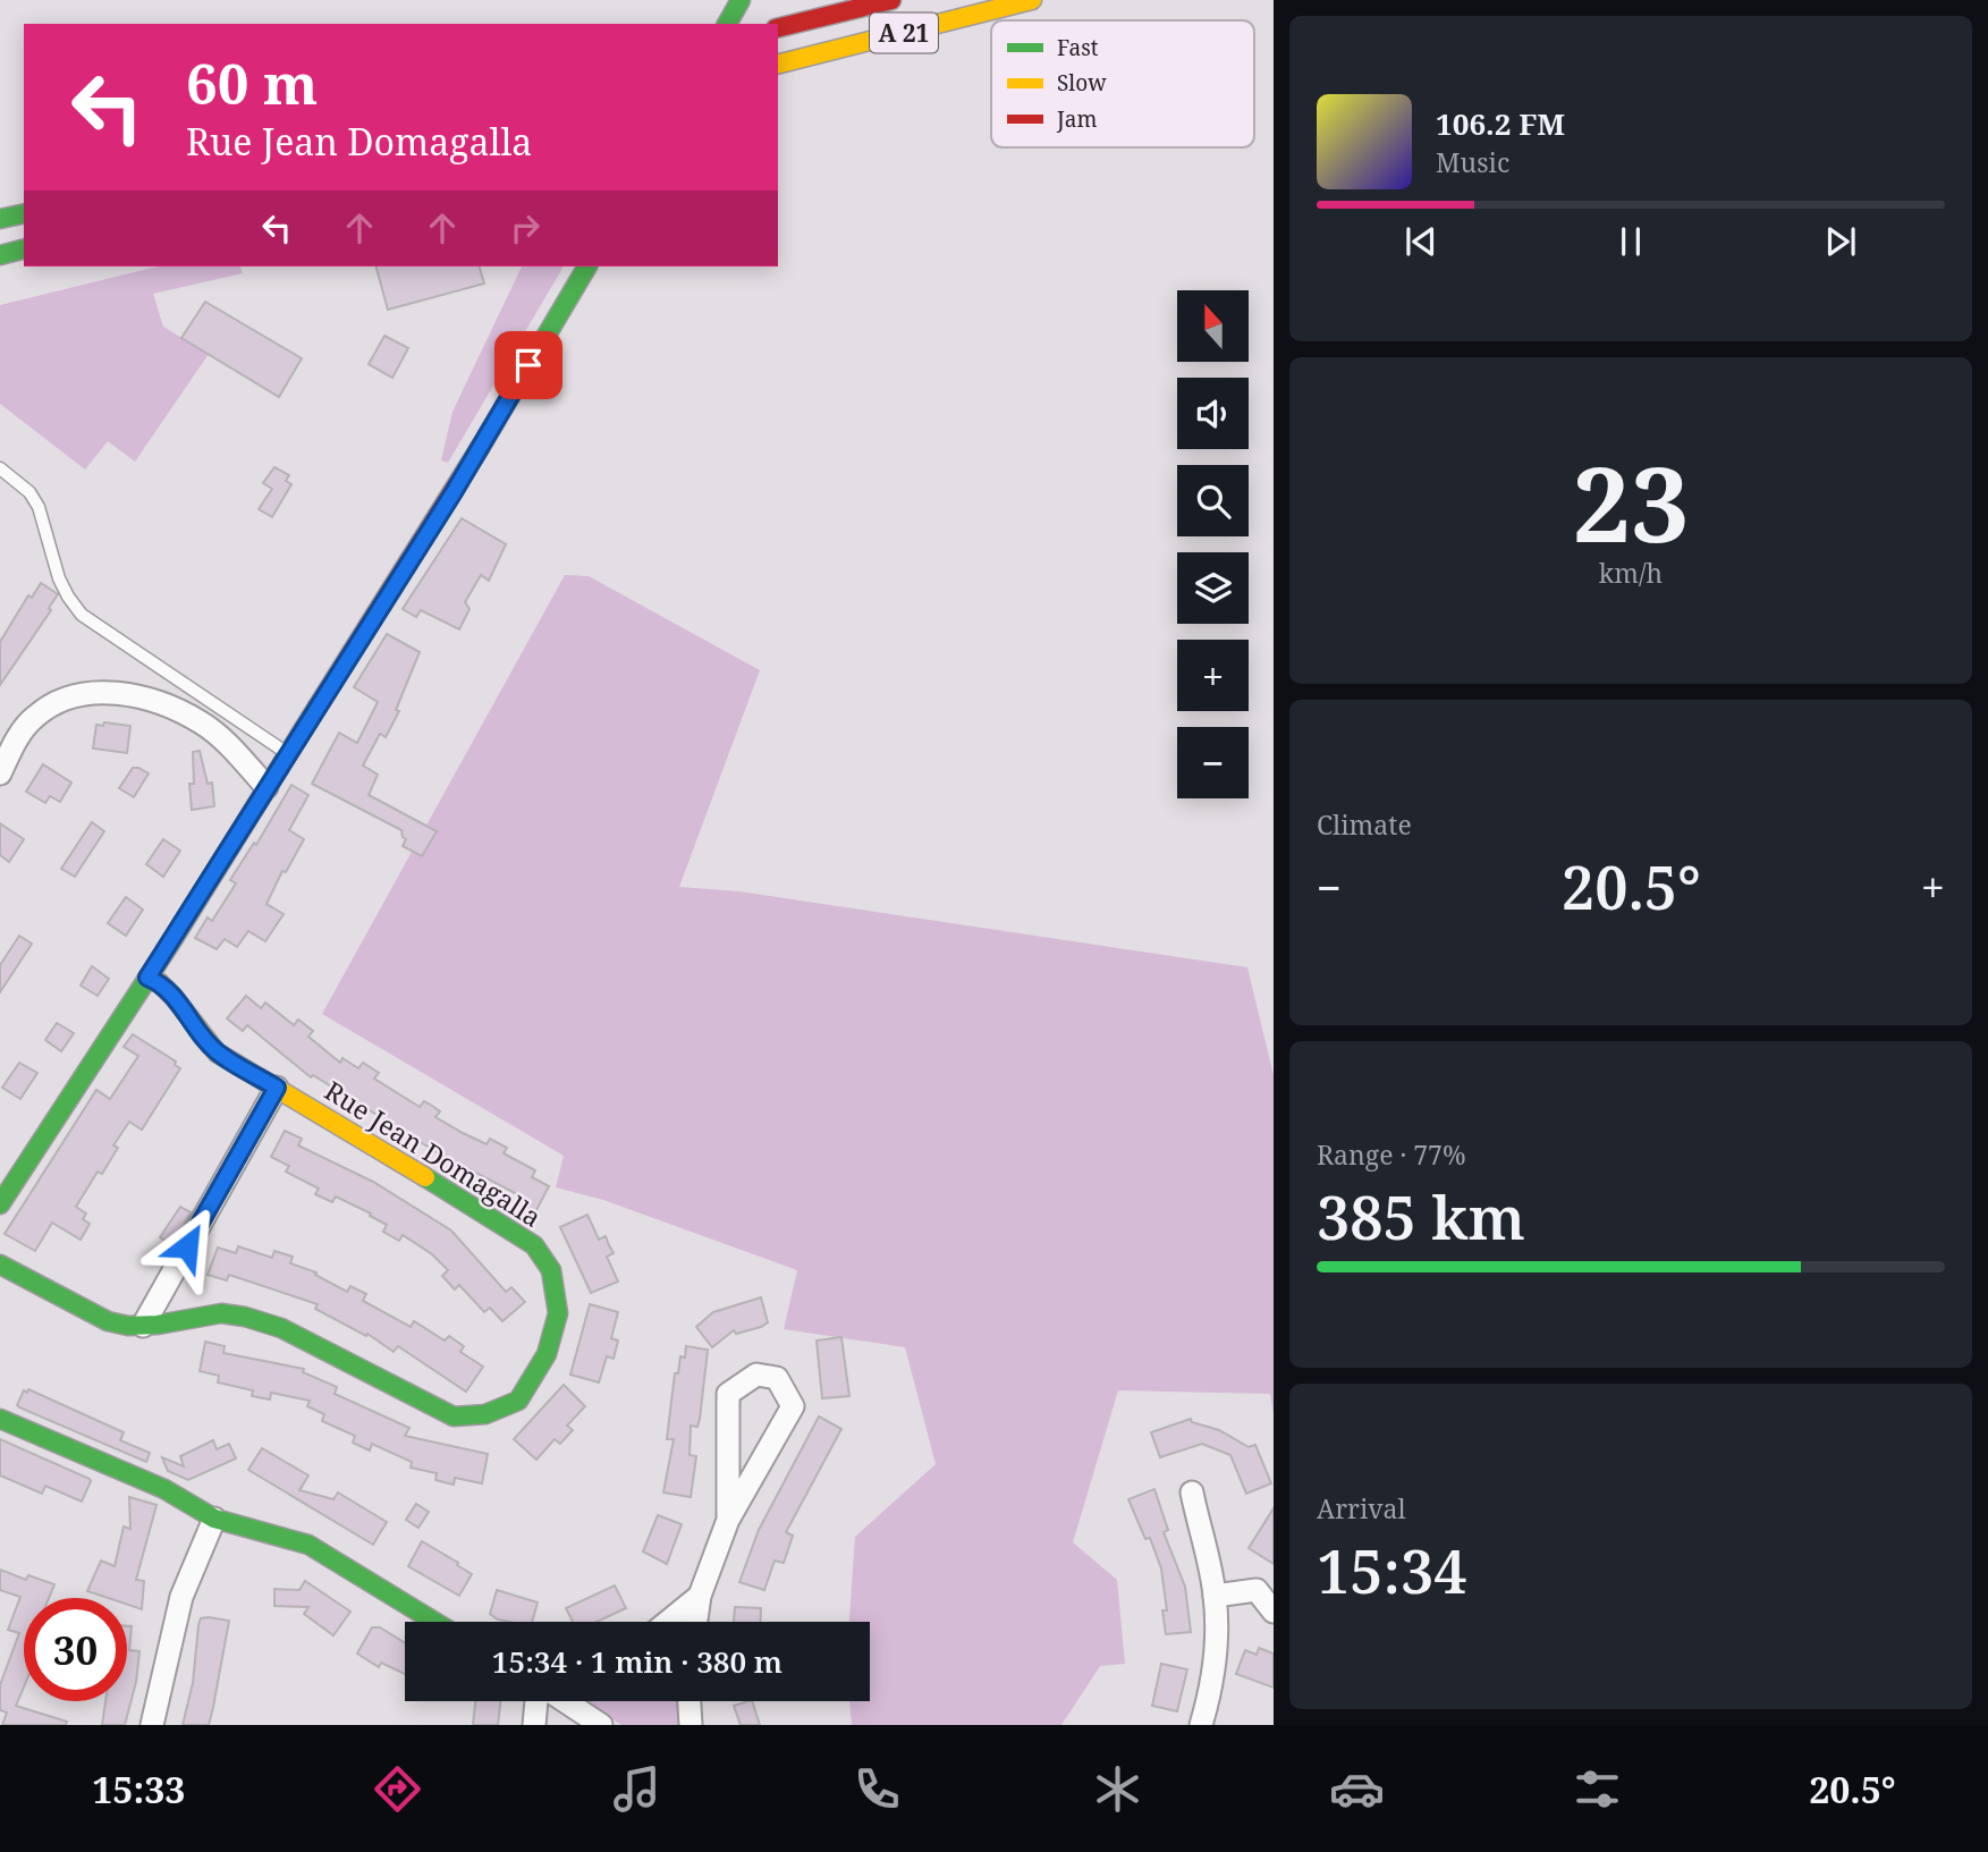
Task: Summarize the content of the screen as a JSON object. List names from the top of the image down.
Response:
{
  "streets": {
    "main road": ["A 21", "Rue Jean Domagalla"]
  },
  "legend": ["Fast", "Slow", "Jam"],
  "north": "top",
  "page": {
    "turn": ["60 m", "Rue Jean Domagalla"],
    "song": ["106.2 FM", "Music"],
    "map_buttons": ["+", "−"],
    "tile": [
      ["23", "km/h"],
      "Climate",
      ["Range · 77%", "385 km"],
      ["Arrival", "15:34"]
    ],
    "heat": ["−", "20.5°", "+"],
    "limit": "30",
    "trip": "15:34 · 1 min · 380 m",
    "tabs": ["15:33", "20.5°"]
  }
}
